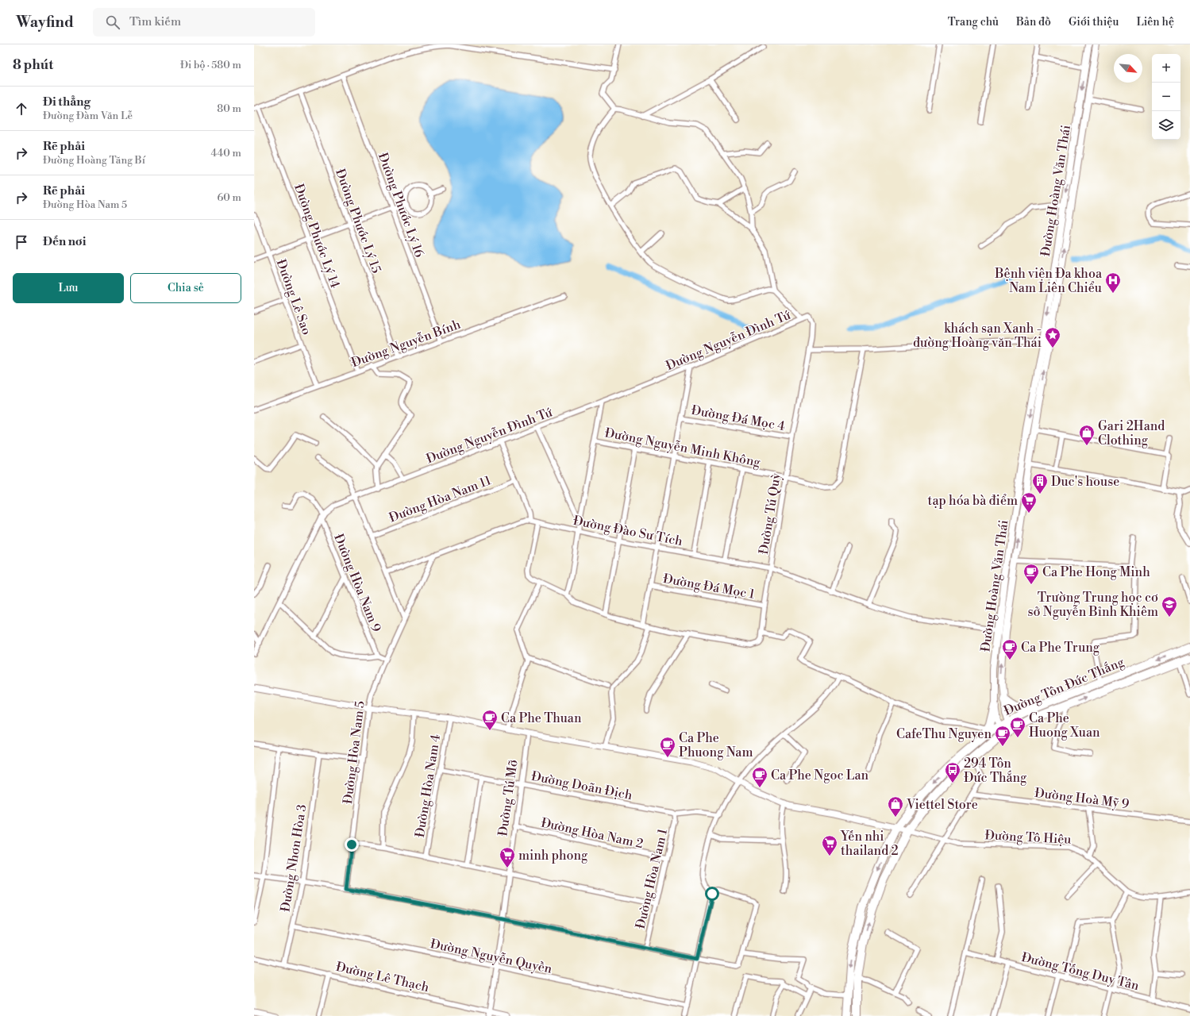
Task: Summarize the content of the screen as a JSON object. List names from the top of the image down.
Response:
{
  "streets": {
    "highway": ["Đường Tôn Đức Thắng"],
    "main road": ["Đường Hoàng Văn Thái"],
    "street": [
      "Đường Phước Lý 16",
      "Đường Phước Lý 15",
      "Đường Phước Lý 14",
      "Đường Lê Sao",
      "Đường Nguyễn Đình Tứ",
      "Đường Nguyễn Bính",
      "Đường Đá Mọc 4",
      "Đường Nguyễn Minh Không",
      "Đường Hòa Nam 11",
      "Đường Tú Quỳ",
      "Đường Đào Sư Tích",
      "Đường Hòa Nam 9",
      "Đường Đá Mọc 1",
      "Đường Hòa Nam 5",
      "Đường Doãn Địch",
      "Đường Hòa Nam 4",
      "Đường Tú Mỡ",
      "Đường Hoà Mỹ 9",
      "Đường Hòa Nam 2",
      "Đường Tô Hiệu",
      "Đường Nhơn Hòa 3",
      "Đường Hòa Nam 1",
      "Đường Nguyễn Quyền",
      "Đường Tống Duy Tân",
      "Đường Lê Thạch"
    ]
  },
  "crossings": [
    ["Đường Hoàng Văn Thái", "Đường Đào Sư Tích"],
    ["Đường Hoàng Văn Thái", "Đường Tôn Đức Thắng"],
    ["Đường Phước Lý 16", "Đường Nguyễn Bính"],
    ["Đường Phước Lý 15", "Đường Nguyễn Bính"],
    ["Đường Phước Lý 14", "Đường Nguyễn Bính"],
    ["Đường Lê Sao", "Đường Nguyễn Bính"],
    ["Đường Nguyễn Đình Tứ", "Đường Tú Quỳ"],
    ["Đường Nguyễn Đình Tứ", "Đường Hòa Nam 9"],
    ["Đường Đá Mọc 4", "Đường Tú Quỳ"],
    ["Đường Nguyễn Minh Không", "Đường Tú Quỳ"],
    ["Đường Tú Quỳ", "Đường Đào Sư Tích"],
    ["Đường Tú Quỳ", "Đường Đá Mọc 1"],
    ["Đường Đào Sư Tích", "Đường Hòa Nam 5"],
    ["Đường Tôn Đức Thắng", "Đường Tô Hiệu"],
    ["Đường Doãn Địch", "Đường Hòa Nam 4"],
    ["Đường Doãn Địch", "Đường Tú Mỡ"],
    ["Đường Doãn Địch", "Đường Hòa Nam 1"],
    ["Đường Tú Mỡ", "Đường Hòa Nam 2"],
    ["Đường Tú Mỡ", "Đường Nguyễn Quyền"],
    ["Đường Tú Mỡ", "Đường Lê Thạch"],
    ["Đường Hòa Nam 2", "Đường Hòa Nam 1"],
    ["Đường Nhơn Hòa 3", "Đường Nguyễn Quyền"],
    ["Đường Nhơn Hòa 3", "Đường Lê Thạch"]
  ],
  "places": {
    "hospital": ["Bệnh viện Đa khoa Nam Liên Chiểu"],
    "place": ["khách sạn Xanh - đường Hoàng văn Thái"],
    "shop": ["Gari 2Hand Clothing", "Viettel Store"],
    "building": ["Duc's house"],
    "supermarket": ["tạp hóa bà điểm", "Yến nhi thailand 2", "minh phong"],
    "cafe": [
      "Ca Phe Hong Minh",
      "Ca Phe Trung",
      "Ca Phe Thuan",
      "Ca Phe Huong Xuan",
      "CafeThu Nguyen",
      "Ca Phe Phuong Nam",
      "Ca Phe Ngoc Lan"
    ],
    "school or university": ["Trường Trung học cơ sở Nguyễn Bỉnh Khiêm"],
    "bus stop": ["294 Tôn Đức Thắng"]
  },
  "north": "bottom right",
  "page": {
    "header": "Wayfind",
    "search": "Tìm kiếm",
    "nav": [
      "Trang chủ",
      "Bản đồ",
      "Giới thiệu",
      "Liên hệ"
    ],
    "heading": ["8 phút", "Đi bộ · 580 m"],
    "map_buttons": ["+", "−"],
    "list": [
      ["Đi thẳng", "Đường Đàm Văn Lễ", "80 m"],
      ["Rẽ phải", "Đường Hoàng Tăng Bí", "440 m"],
      ["Rẽ phải", "Đường Hòa Nam 5", "60 m"],
      "Đến nơi"
    ],
    "buttons": ["Lưu", "Chia sẻ"]
  }
}
